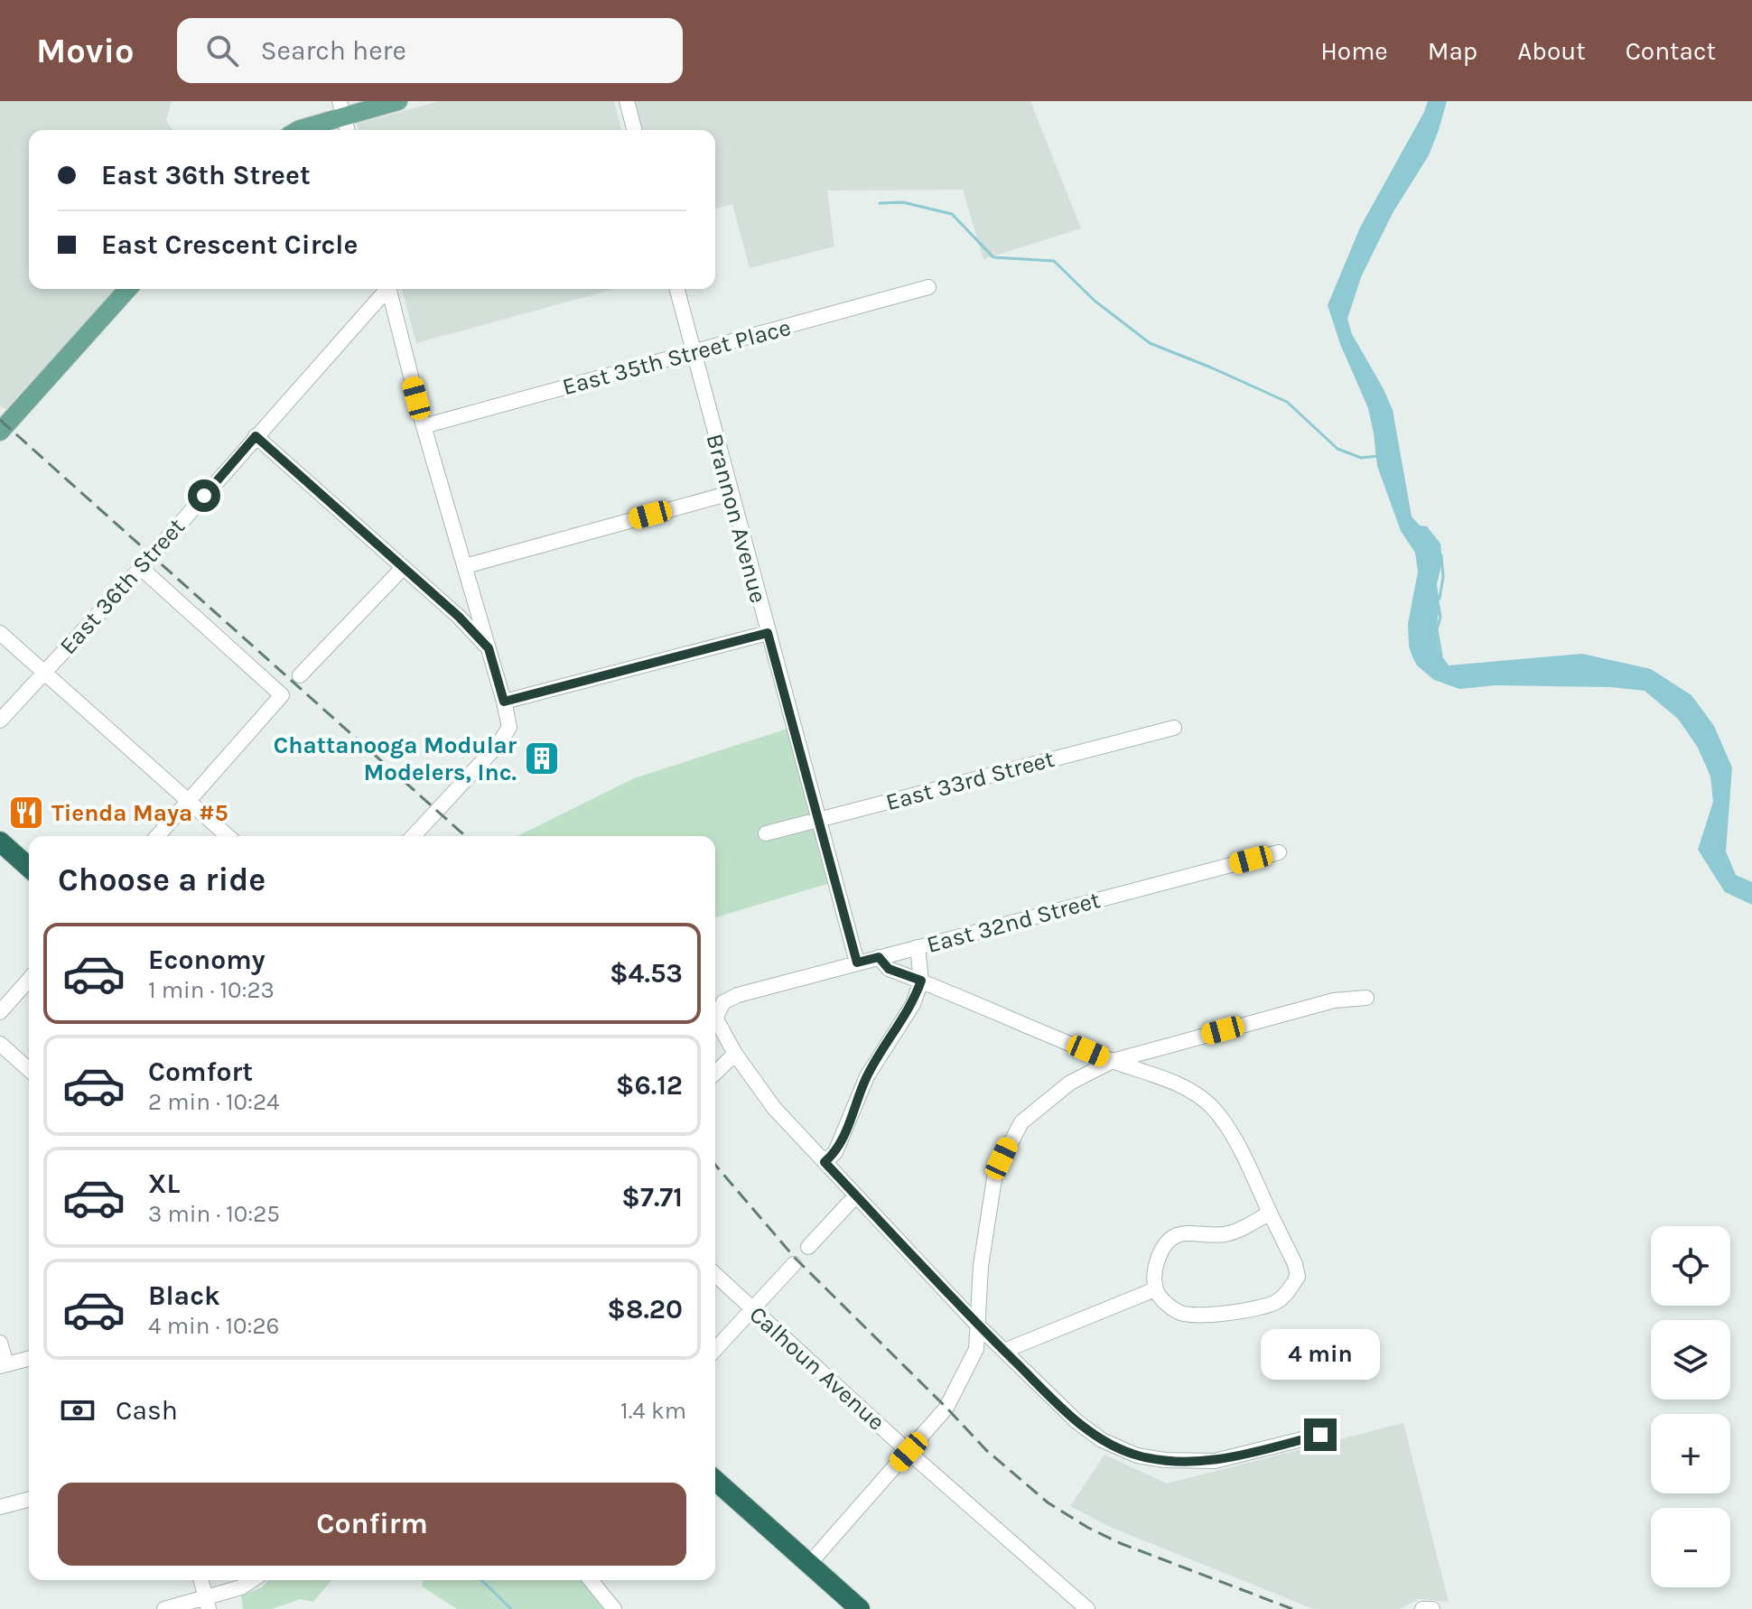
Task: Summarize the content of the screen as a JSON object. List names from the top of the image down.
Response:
{
  "streets": {
    "street": [
      "East 35th Street Place",
      "Brannon Avenue",
      "East 36th Street",
      "East 33rd Street",
      "East 32nd Street",
      "Calhoun Avenue"
    ]
  },
  "crossings": [
    ["East 35th Street Place", "Brannon Avenue"],
    ["Brannon Avenue", "East 33rd Street"],
    ["Brannon Avenue", "East 32nd Street"]
  ],
  "places": {
    "building": ["Chattanooga Modular Modelers, Inc."],
    "restaurant": ["Tienda Maya #5"]
  },
  "page": {
    "header": "Movio",
    "search": "Search here",
    "nav": [
      "Home",
      "Map",
      "About",
      "Contact"
    ],
    "banner": ["East 36th Street", "East Crescent Circle"],
    "heading": "Choose a ride",
    "list": [
      {
        "name": "Economy",
        "note": "1 min · 10:23",
        "value": "$4.53"
      },
      {
        "name": "Comfort",
        "note": "2 min · 10:24",
        "value": "$6.12"
      },
      {
        "name": "XL",
        "note": "3 min · 10:25",
        "value": "$7.71"
      },
      {
        "name": "Black",
        "note": "4 min · 10:26",
        "value": "$8.20"
      }
    ],
    "map_buttons": ["+", "−"],
    "bubble": "4 min",
    "pay": ["Cash", "1.4 km"],
    "buttons": "Confirm"
  }
}
